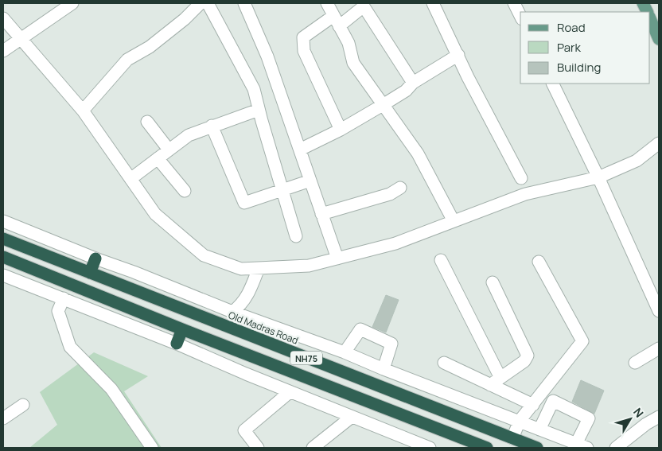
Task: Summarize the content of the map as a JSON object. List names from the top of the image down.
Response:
{
  "streets": {
    "highway": ["Old Madras Road", "NH75"]
  },
  "legend": ["Road", "Park", "Building"],
  "north": "top right"
}
